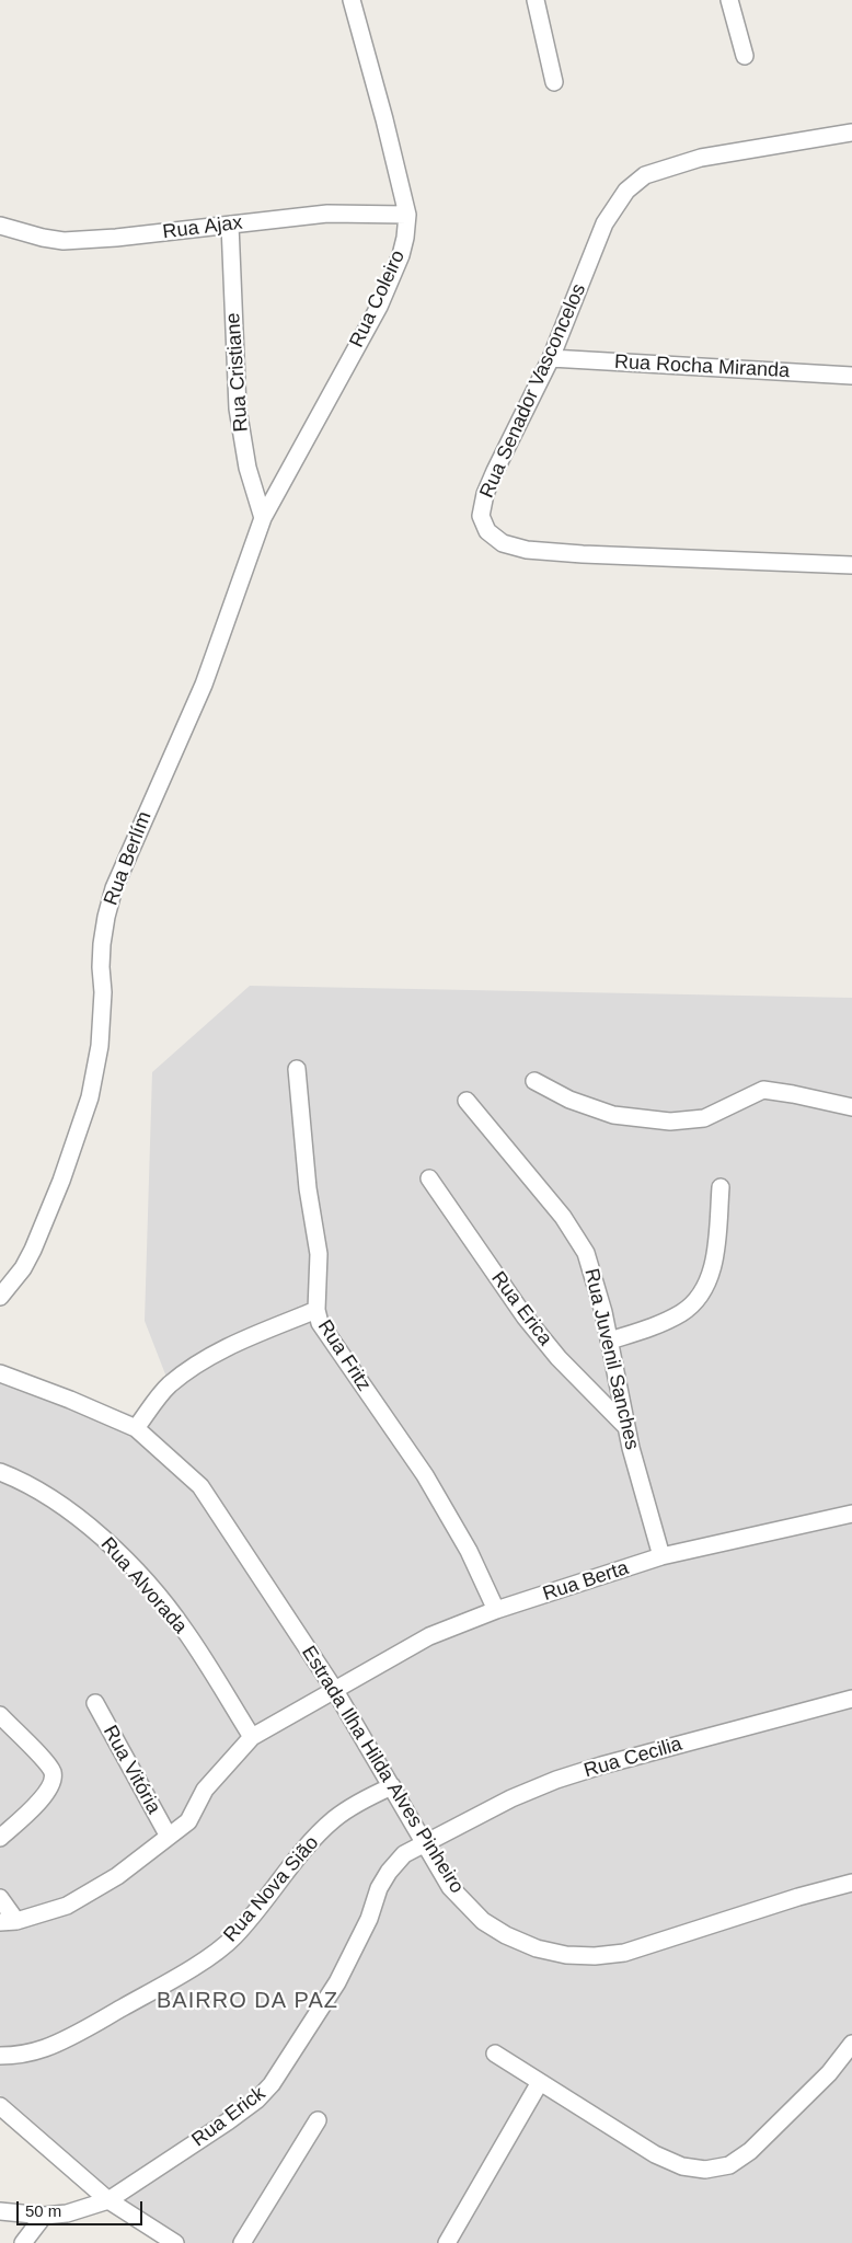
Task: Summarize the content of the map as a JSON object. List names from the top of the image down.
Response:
{
  "streets": {
    "street": [
      "Rua Ajax",
      "Rua Coleiro",
      "Rua Rocha Miranda",
      "Rua Cristiane",
      "Rua Senador Vasconcelos",
      "Rua Berlím",
      "Rua Erica",
      "Rua Fritz",
      "Rua Juvenil Sanches",
      "Rua Berta",
      "Rua Alvorada",
      "Rua Cecilia",
      "Rua Vitória",
      "Estrada Ilha Hilda Alves Pinheiro",
      "Rua Nova Sião",
      "Rua Erick"
    ]
  },
  "crossings": [
    ["Rua Ajax", "Rua Coleiro"],
    ["Rua Ajax", "Rua Cristiane"],
    ["Rua Coleiro", "Rua Cristiane"],
    ["Rua Coleiro", "Rua Berlím"],
    ["Rua Rocha Miranda", "Rua Senador Vasconcelos"],
    ["Rua Cristiane", "Rua Berlím"],
    ["Rua Erica", "Rua Juvenil Sanches"],
    ["Rua Fritz", "Rua Berta"],
    ["Rua Juvenil Sanches", "Rua Berta"],
    ["Rua Berta", "Rua Alvorada"],
    ["Rua Berta", "Rua Vitória"],
    ["Rua Berta", "Estrada Ilha Hilda Alves Pinheiro"],
    ["Rua Cecilia", "Estrada Ilha Hilda Alves Pinheiro"],
    ["Rua Cecilia", "Rua Erick"],
    ["Estrada Ilha Hilda Alves Pinheiro", "Rua Nova Sião"],
    ["Estrada Ilha Hilda Alves Pinheiro", "Rua Erick"]
  ],
  "districts": ["BAIRRO DA PAZ"],
  "scale_bar": "50 m"
}
